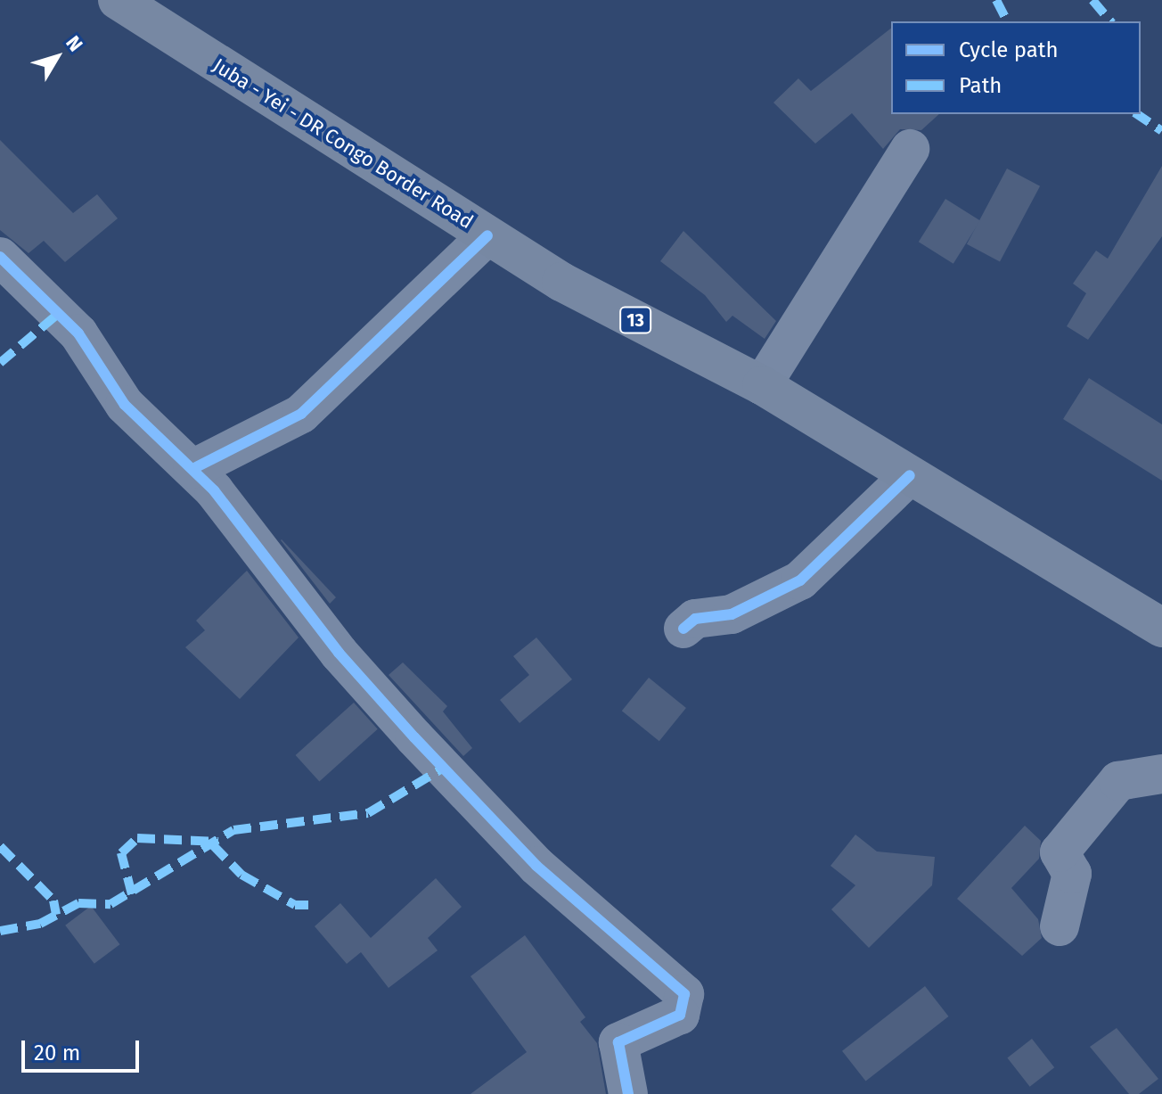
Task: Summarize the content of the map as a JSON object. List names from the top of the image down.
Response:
{
  "streets": {
    "main road": ["Juba - Yei - DR Congo Border Road", "13"]
  },
  "legend": ["Cycle path", "Path"],
  "scale_bar": "20 m",
  "north": "top right"
}
